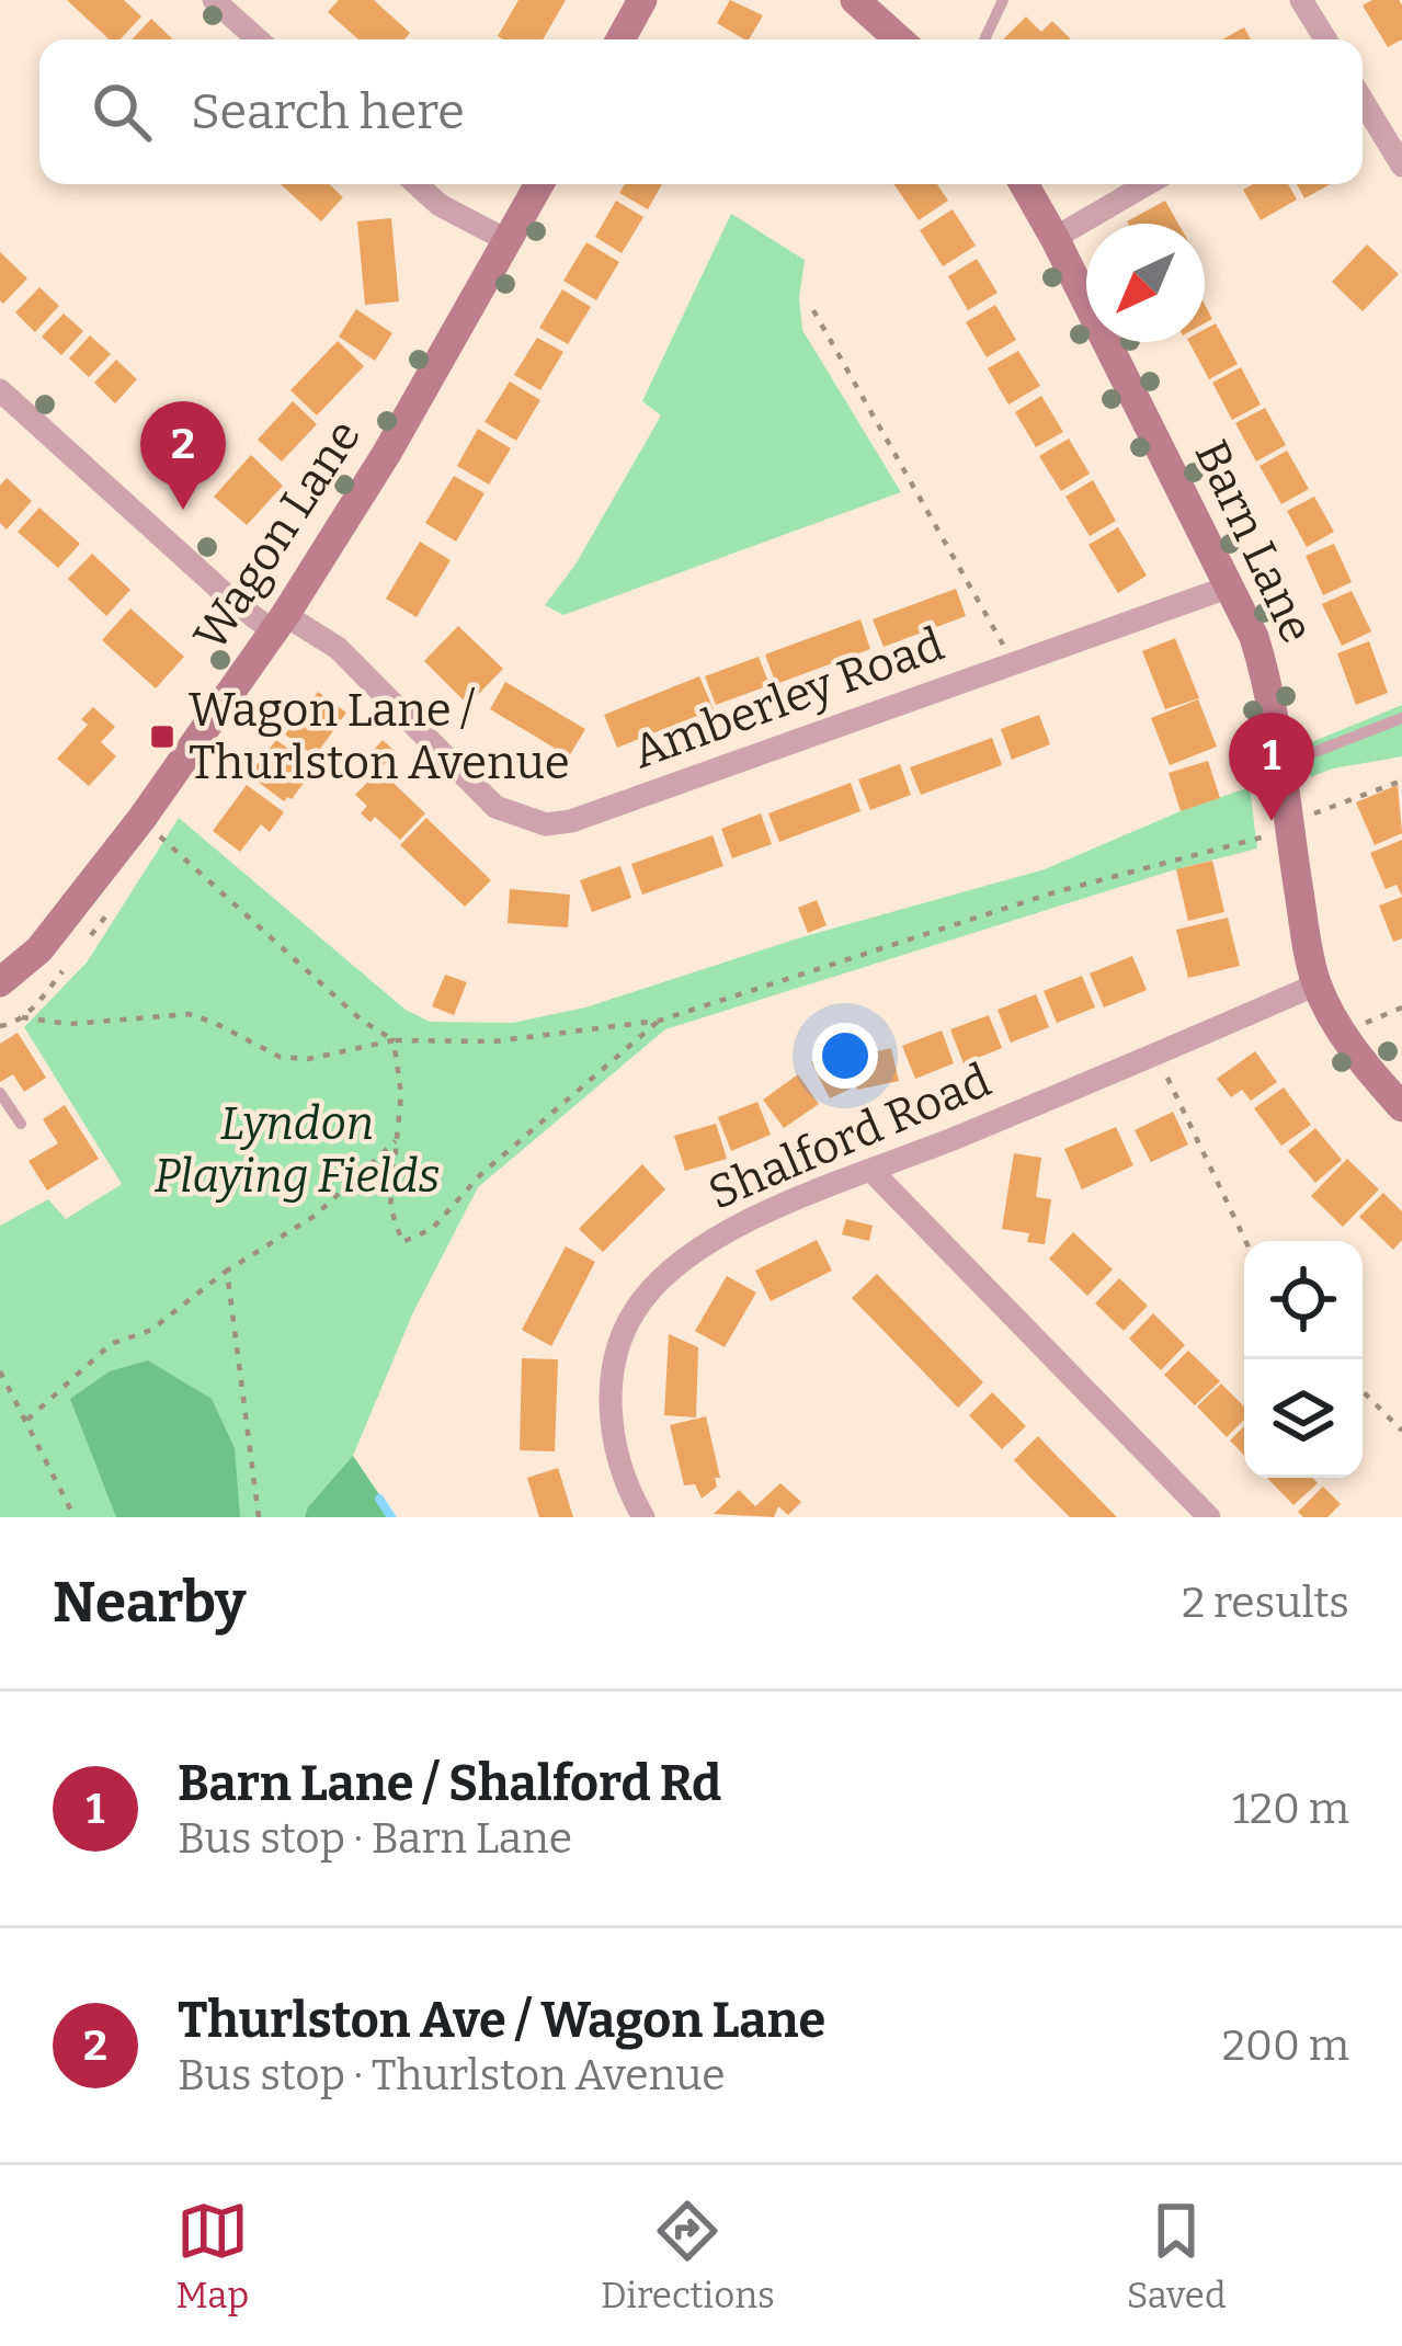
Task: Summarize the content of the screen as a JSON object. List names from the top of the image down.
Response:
{
  "streets": {
    "street": [
      "Wagon Lane",
      "Barn Lane",
      "Amberley Road",
      "Shalford Road"
    ]
  },
  "crossings": [
    ["Wagon Lane", "Amberley Road"],
    ["Barn Lane", "Amberley Road"],
    ["Barn Lane", "Shalford Road"]
  ],
  "parks": ["Lyndon Playing Fields"],
  "places": {
    "transit": ["Wagon Lane / Thurlston Avenue"]
  },
  "north": "bottom left",
  "page": {
    "search": "Search here",
    "pins": ["2", "1"],
    "heading": ["Nearby", "2 results"],
    "list": [
      {
        "mark": "1",
        "name": "Barn Lane / Shalford Rd",
        "note": "Bus stop · Barn Lane",
        "value": "120 m"
      },
      {
        "mark": "2",
        "name": "Thurlston Ave / Wagon Lane",
        "note": "Bus stop · Thurlston Avenue",
        "value": "200 m"
      }
    ],
    "nav": ["Map", "Directions", "Saved"]
  }
}
